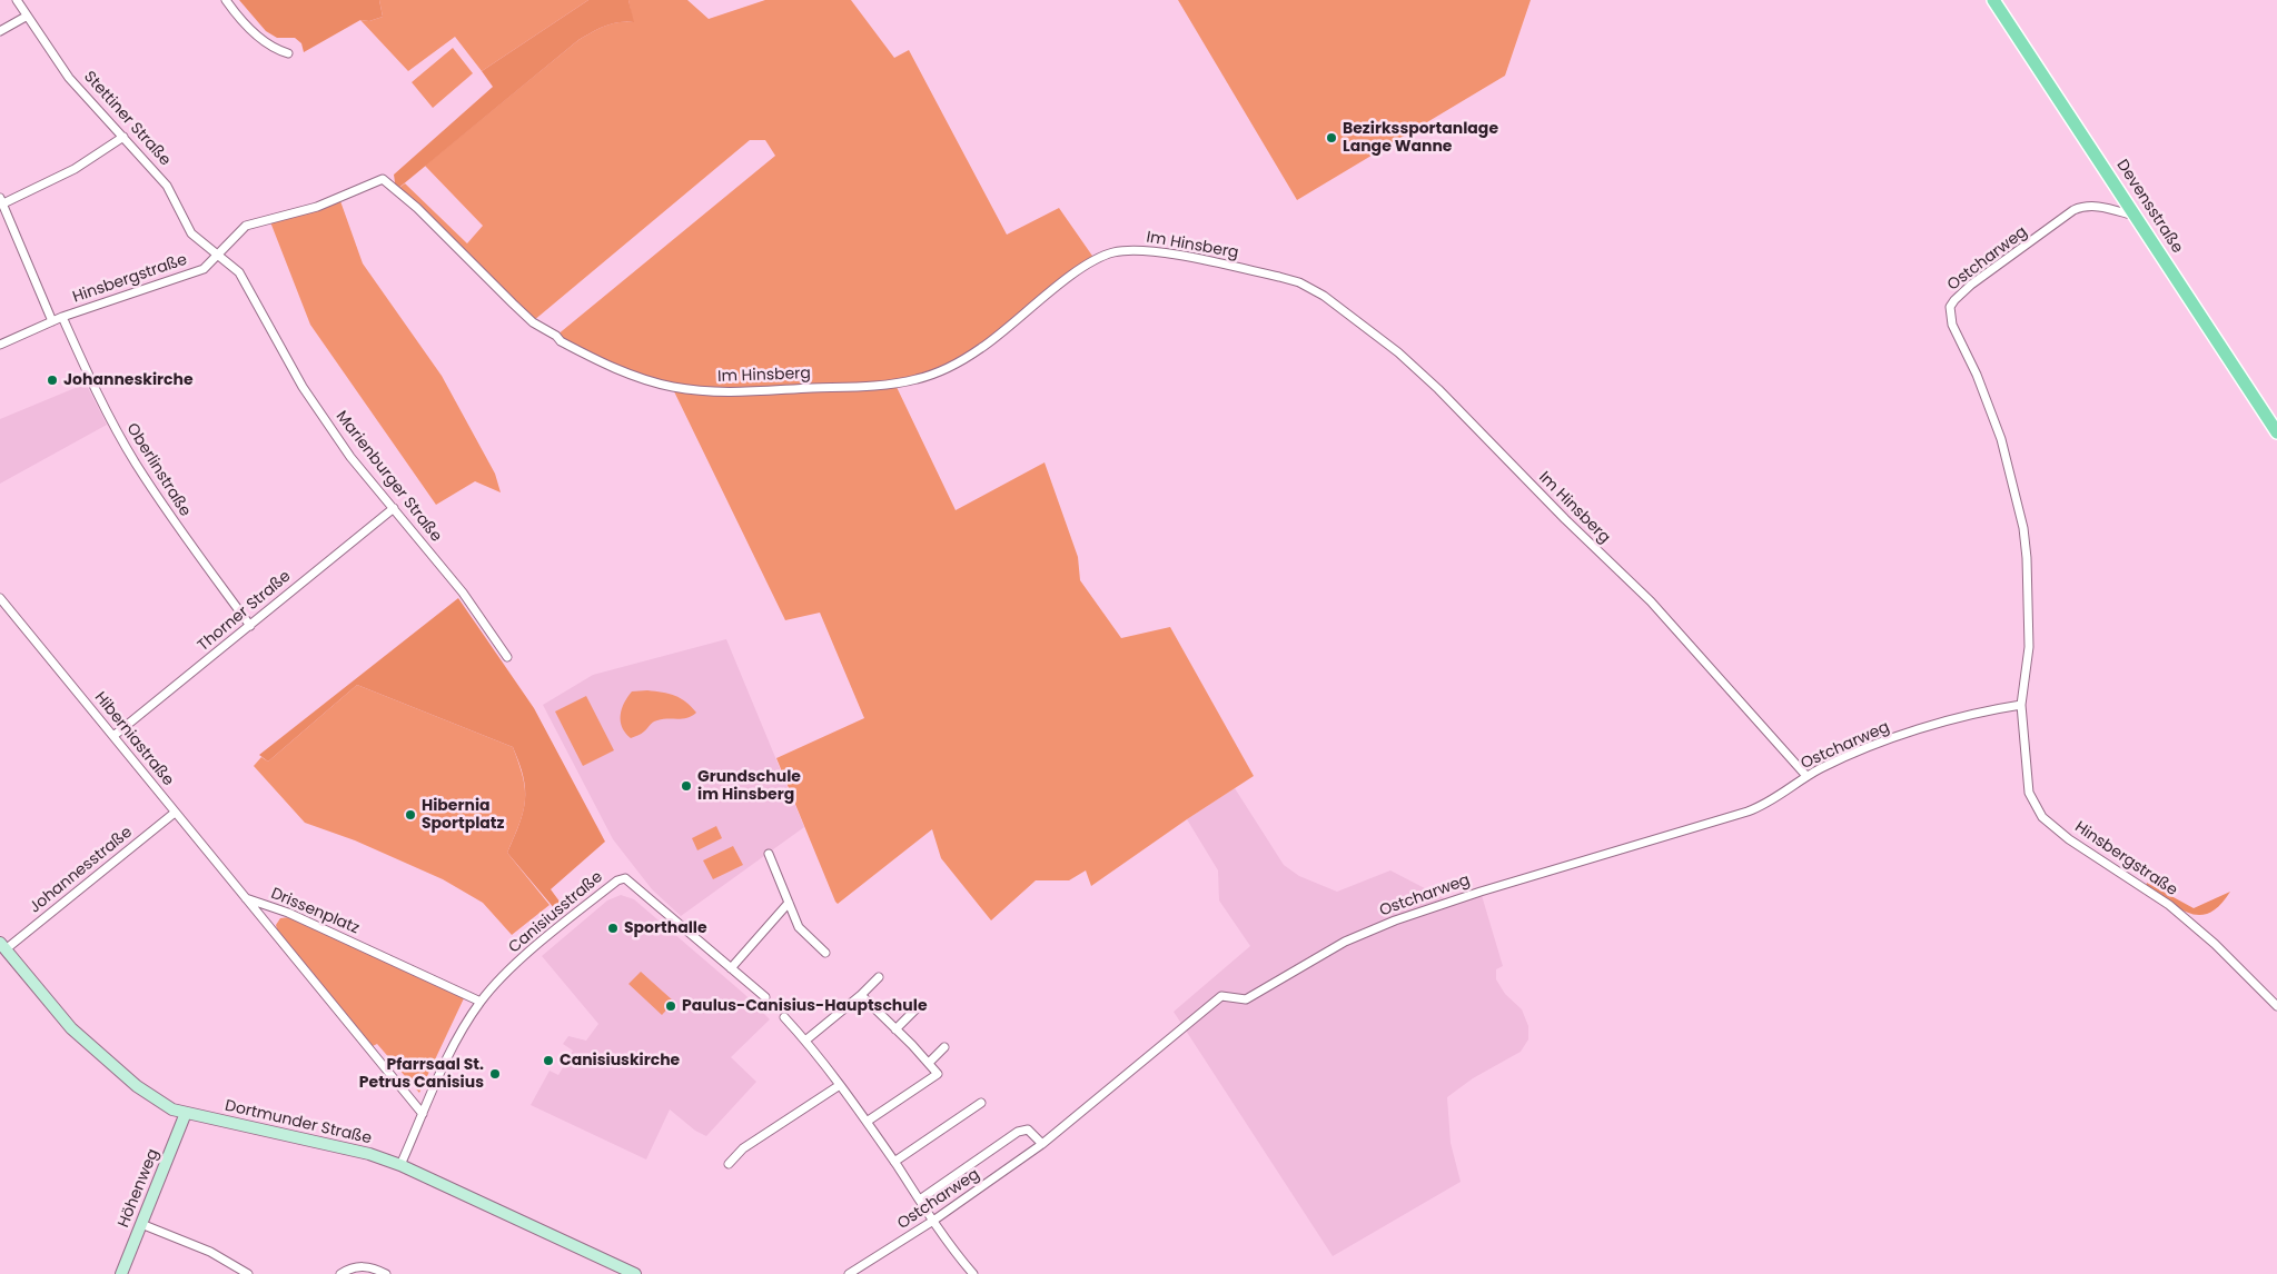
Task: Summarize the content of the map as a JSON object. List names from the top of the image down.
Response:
{
  "streets": {
    "main road": ["Devensstraße", "Dortmunder Straße", "Höhenweg"],
    "street": [
      "Stettiner Straße",
      "Im Hinsberg",
      "Ostcharweg",
      "Hinsbergstraße",
      "Oberlinstraße",
      "Marienburger Straße",
      "Thorner Straße",
      "Hiberniastraße",
      "Johannesstraße",
      "Drissenplatz",
      "Canisiusstraße"
    ]
  },
  "crossings": [
    ["Stettiner Straße", "Hinsbergstraße"],
    ["Stettiner Straße", "Marienburger Straße"],
    ["Devensstraße", "Ostcharweg"],
    ["Im Hinsberg", "Ostcharweg"],
    ["Im Hinsberg", "Hinsbergstraße"],
    ["Ostcharweg", "Hinsbergstraße"],
    ["Hinsbergstraße", "Oberlinstraße"],
    ["Hinsbergstraße", "Marienburger Straße"],
    ["Oberlinstraße", "Thorner Straße"],
    ["Marienburger Straße", "Thorner Straße"],
    ["Thorner Straße", "Hiberniastraße"],
    ["Hiberniastraße", "Johannesstraße"],
    ["Hiberniastraße", "Drissenplatz"],
    ["Johannesstraße", "Dortmunder Straße"],
    ["Drissenplatz", "Canisiusstraße"],
    ["Dortmunder Straße", "Höhenweg"]
  ],
  "places": [
    "Bezirkssportanlage Lange Wanne",
    "Johanneskirche",
    "Grundschule im Hinsberg",
    "Hibernia Sportplatz",
    "Sporthalle",
    "Paulus-Canisius-Hauptschule",
    "Canisiuskirche",
    "Pfarrsaal St. Petrus Canisius"
  ]
}
